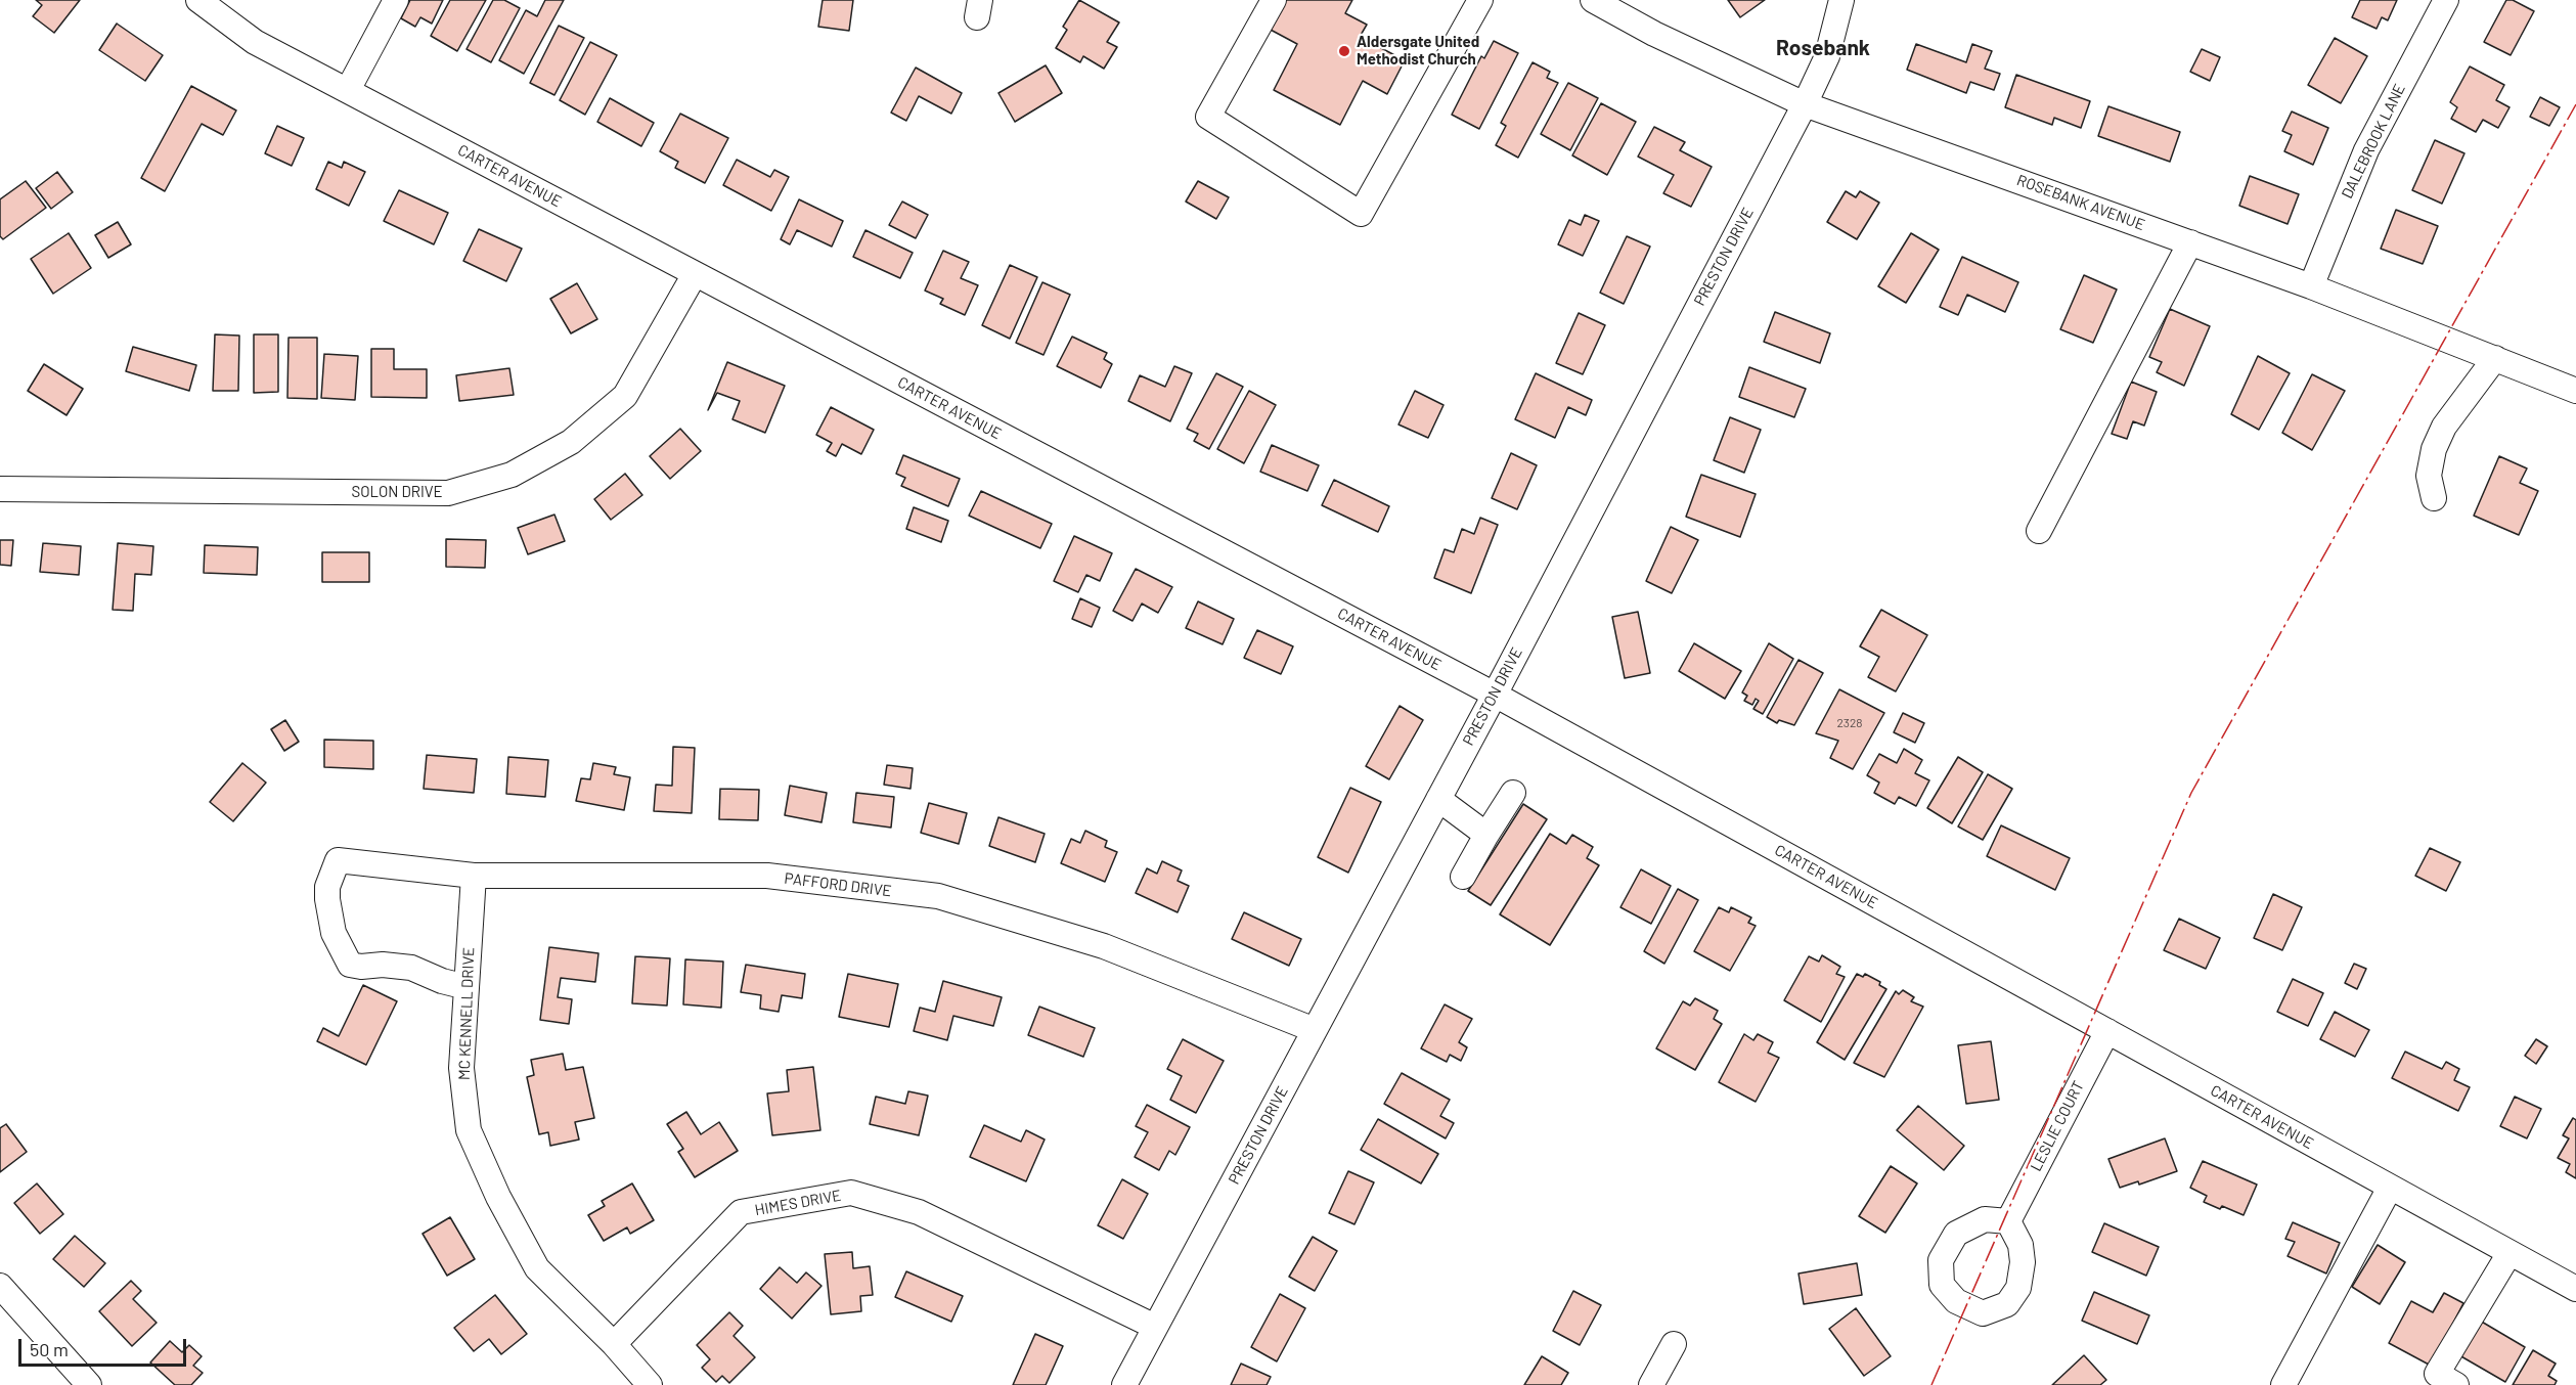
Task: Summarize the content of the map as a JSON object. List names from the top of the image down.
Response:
{
  "streets": {
    "street": [
      "DALEBROOK LANE",
      "CARTER AVENUE",
      "ROSEBANK AVENUE",
      "PRESTON DRIVE",
      "SOLON DRIVE",
      "PAFFORD DRIVE",
      "MC KENNELL DRIVE",
      "LESLIE COURT",
      "HIMES DRIVE"
    ]
  },
  "crossings": [
    ["DALEBROOK LANE", "ROSEBANK AVENUE"],
    ["CARTER AVENUE", "PRESTON DRIVE"],
    ["CARTER AVENUE", "SOLON DRIVE"],
    ["CARTER AVENUE", "LESLIE COURT"],
    ["ROSEBANK AVENUE", "PRESTON DRIVE"],
    ["PRESTON DRIVE", "PAFFORD DRIVE"],
    ["PRESTON DRIVE", "HIMES DRIVE"],
    ["PAFFORD DRIVE", "MC KENNELL DRIVE"],
    ["MC KENNELL DRIVE", "HIMES DRIVE"]
  ],
  "districts": ["Rosebank"],
  "places": ["Aldersgate United Methodist Church"],
  "house_numbers": ["2328"],
  "scale_bar": "50 m"
}
